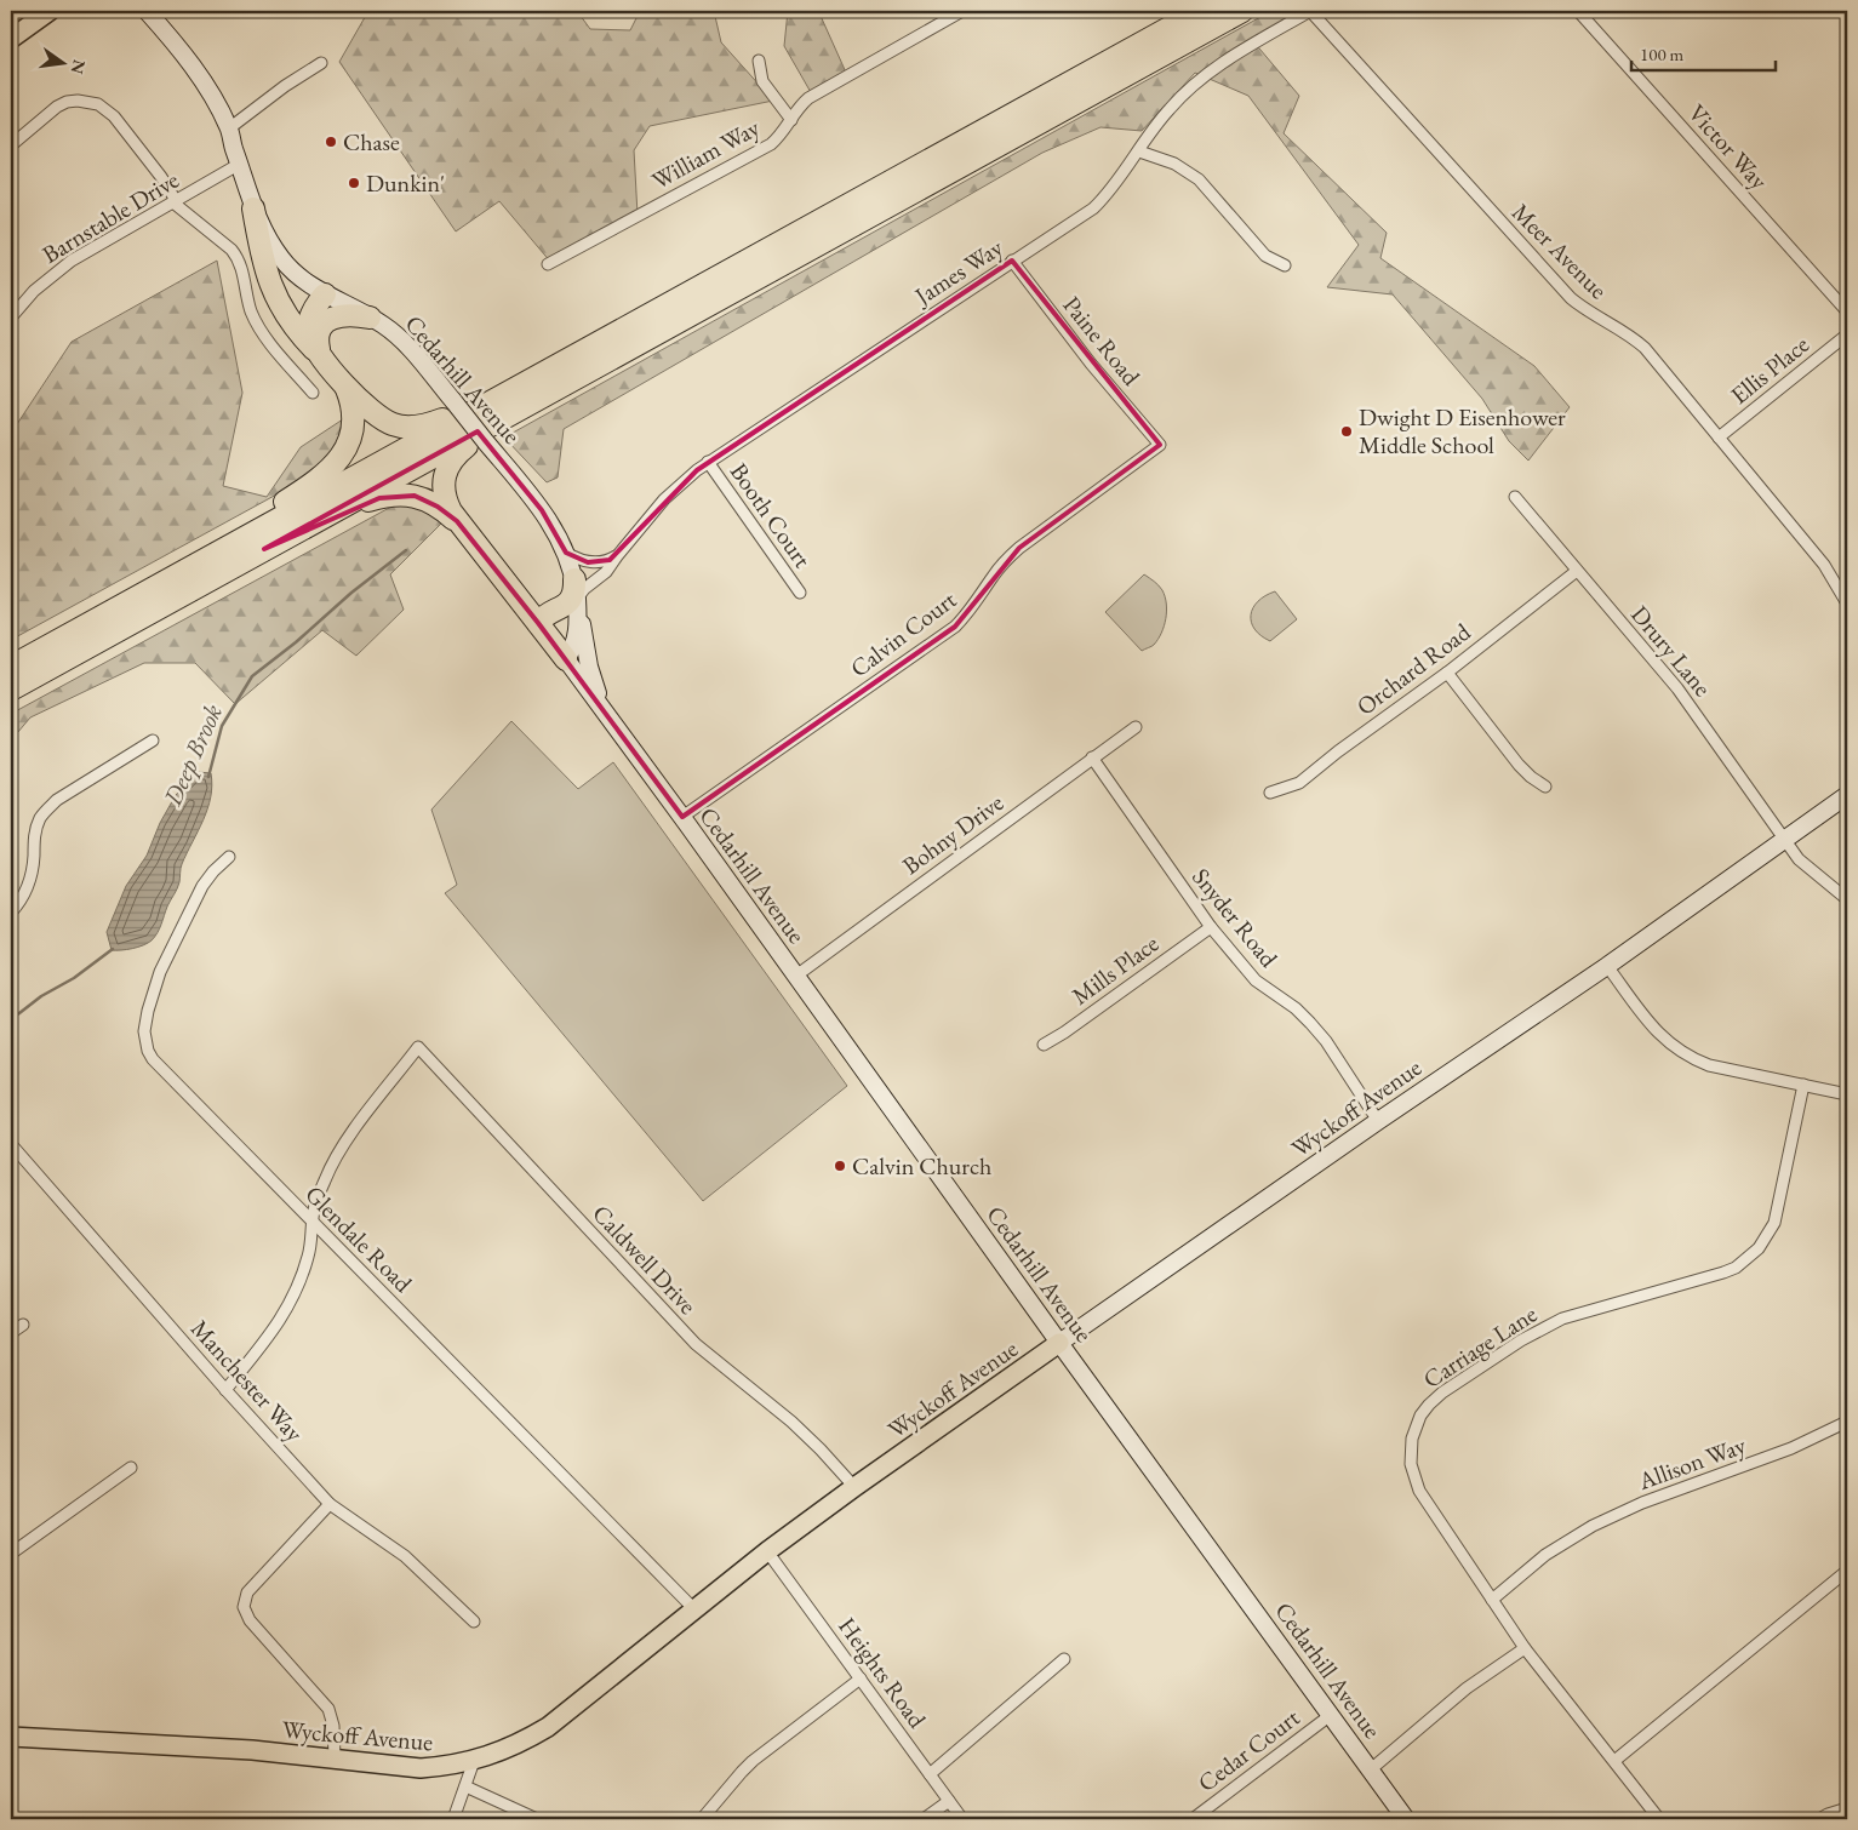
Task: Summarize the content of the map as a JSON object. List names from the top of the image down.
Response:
{
  "streets": {
    "main road": ["Cedarhill Avenue", "Wyckoff Avenue"],
    "street": [
      "Victor Way",
      "William Way",
      "Barnstable Drive",
      "Meer Avenue",
      "James Way",
      "Paine Road",
      "Ellis Place",
      "Booth Court",
      "Calvin Court",
      "Drury Lane",
      "Orchard Road",
      "Bohny Drive",
      "Snyder Road",
      "Mills Place",
      "Glendale Road",
      "Caldwell Drive",
      "Carriage Lane",
      "Manchester Way",
      "Allison Way",
      "Heights Road",
      "Cedar Court"
    ]
  },
  "crossings": [
    ["Barnstable Drive", "Cedarhill Avenue"],
    ["Meer Avenue", "James Way"],
    ["Meer Avenue", "Ellis Place"],
    ["James Way", "Paine Road"],
    ["James Way", "Cedarhill Avenue"],
    ["James Way", "Booth Court"],
    ["Paine Road", "Calvin Court"],
    ["Cedarhill Avenue", "Calvin Court"],
    ["Cedarhill Avenue", "Bohny Drive"],
    ["Cedarhill Avenue", "Wyckoff Avenue"],
    ["Cedarhill Avenue", "Cedar Court"],
    ["Drury Lane", "Orchard Road"],
    ["Drury Lane", "Wyckoff Avenue"],
    ["Bohny Drive", "Snyder Road"],
    ["Snyder Road", "Mills Place"],
    ["Snyder Road", "Wyckoff Avenue"],
    ["Wyckoff Avenue", "Glendale Road"],
    ["Wyckoff Avenue", "Caldwell Drive"],
    ["Wyckoff Avenue", "Heights Road"],
    ["Glendale Road", "Caldwell Drive"],
    ["Carriage Lane", "Allison Way"]
  ],
  "water": ["Deep Brook"],
  "places": [
    "Chase",
    "Dunkin'",
    "Dwight D Eisenhower Middle School",
    "Calvin Church"
  ],
  "scale_bar": "100 m",
  "north": "right"
}
